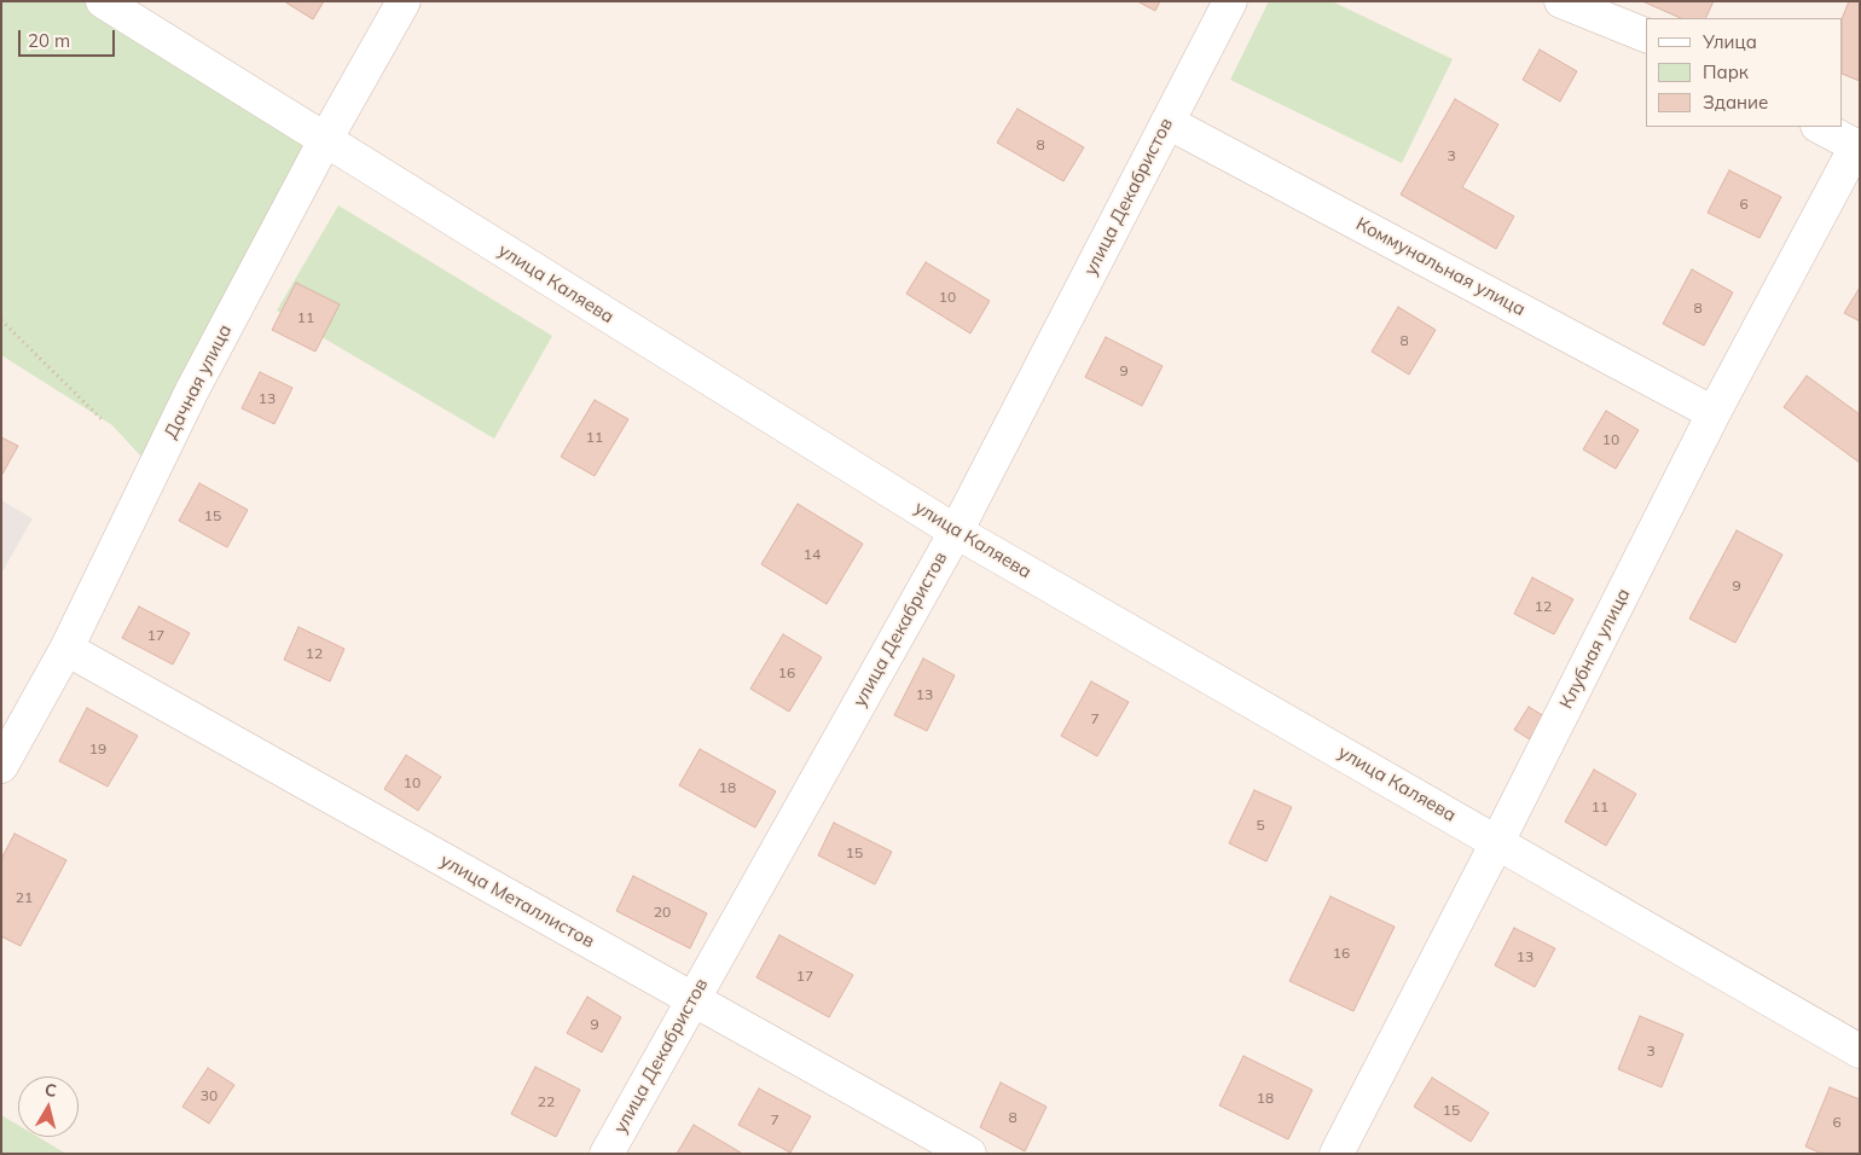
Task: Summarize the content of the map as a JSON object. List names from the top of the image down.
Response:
{
  "streets": {
    "street": [
      "улица Декабристов",
      "Коммунальная улица",
      "улица Каляева",
      "Дачная улица",
      "Клубная улица",
      "улица Металлистов"
    ]
  },
  "crossings": [
    ["улица Декабристов", "Коммунальная улица"],
    ["улица Декабристов", "улица Каляева"],
    ["улица Декабристов", "улица Металлистов"],
    ["Коммунальная улица", "Клубная улица"],
    ["улица Каляева", "Дачная улица"],
    ["улица Каляева", "Клубная улица"],
    ["Дачная улица", "улица Металлистов"]
  ],
  "house_numbers": [
    "8",
    "3",
    "6",
    "10",
    "8",
    "11",
    "8",
    "9",
    "13",
    "11",
    "10",
    "15",
    "14",
    "9",
    "12",
    "17",
    "12",
    "16",
    "13",
    "7",
    "19",
    "10",
    "18",
    "11",
    "5",
    "15",
    "21",
    "20",
    "16",
    "13",
    "17",
    "9",
    "3",
    "30",
    "18",
    "22",
    "15",
    "8",
    "7",
    "6"
  ],
  "legend": ["Улица", "Парк", "Здание"],
  "scale_bar": "20 m",
  "north": "top"
}
